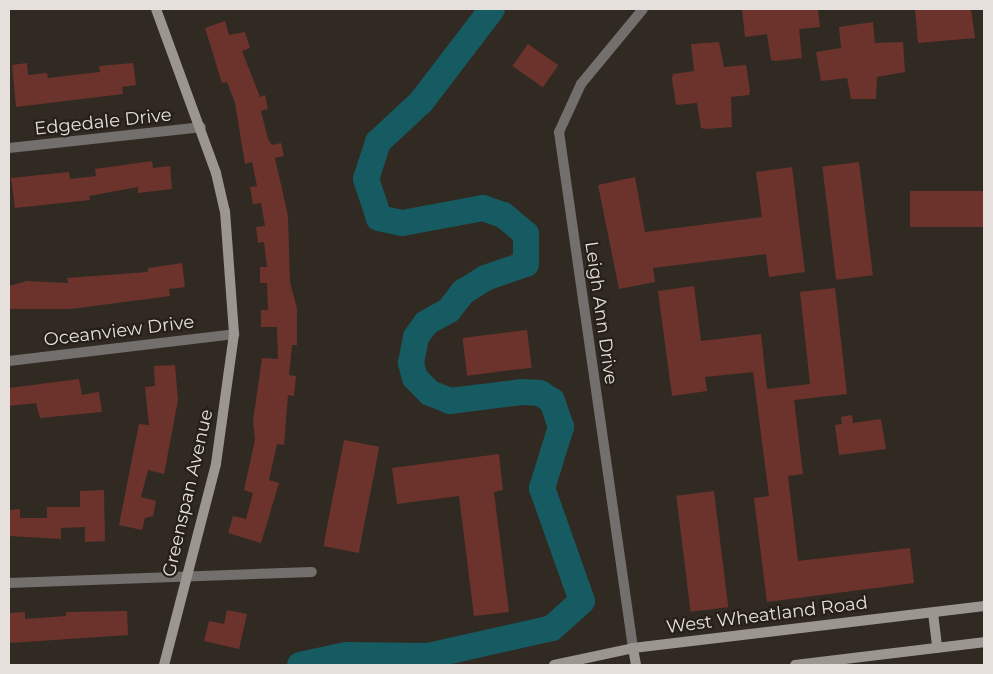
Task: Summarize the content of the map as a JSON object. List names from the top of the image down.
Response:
{
  "streets": {
    "main road": ["Greenspan Avenue", "West Wheatland Road"],
    "street": ["Edgedale Drive", "Leigh Ann Drive", "Oceanview Drive"]
  },
  "crossings": [
    ["Edgedale Drive", "Greenspan Avenue"],
    ["Leigh Ann Drive", "West Wheatland Road"],
    ["Oceanview Drive", "Greenspan Avenue"]
  ]
}
